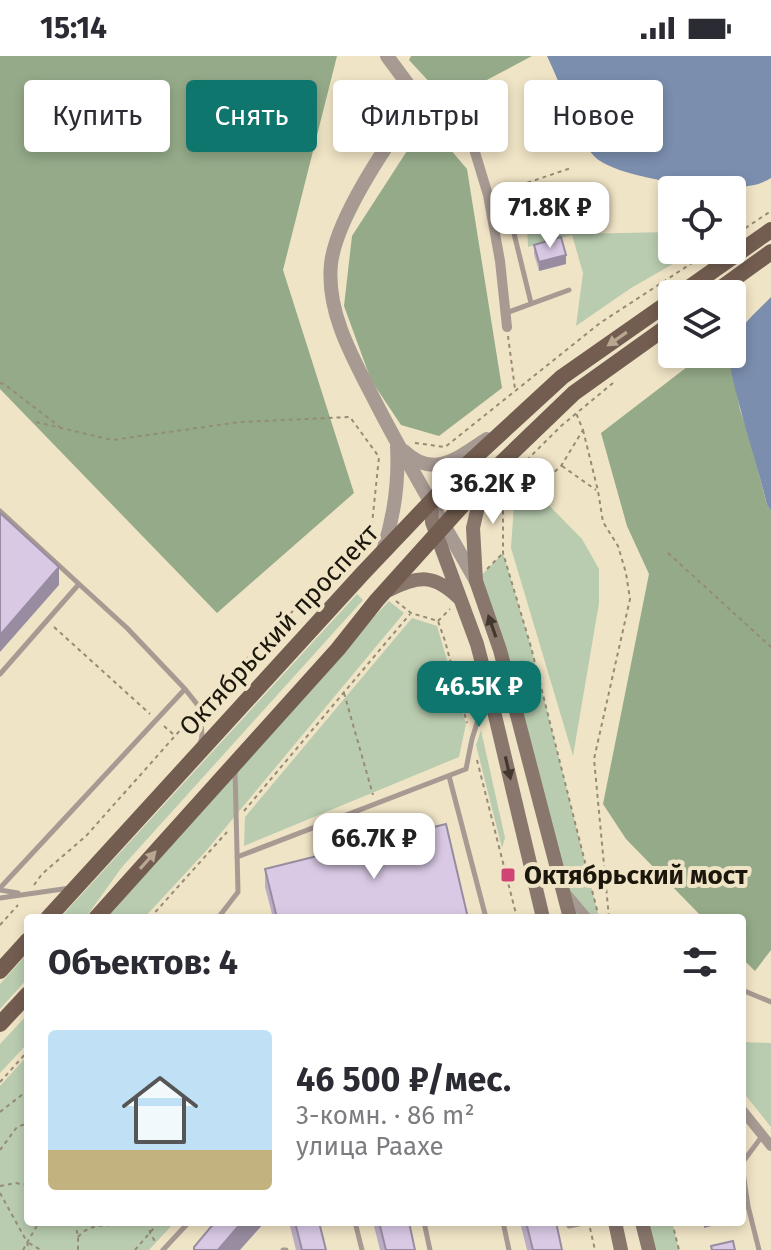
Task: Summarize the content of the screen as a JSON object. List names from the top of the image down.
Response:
{
  "streets": {
    "main road": ["Октябрьский проспект"]
  },
  "places": {
    "transit": ["Октябрьский мост"]
  },
  "page": {
    "status": "15:14",
    "chip": [
      "Купить",
      "Снять",
      "Фильтры",
      "Новое"
    ],
    "price": [
      "71.8K ₽",
      "36.2K ₽",
      "46.5K ₽",
      "66.7K ₽"
    ],
    "heading": "Объектов: 4",
    "list": [
      {
        "name": "46 500 ₽/мес.",
        "note": "3-комн. · 86 m² · улица Раахе"
      }
    ]
  }
}
